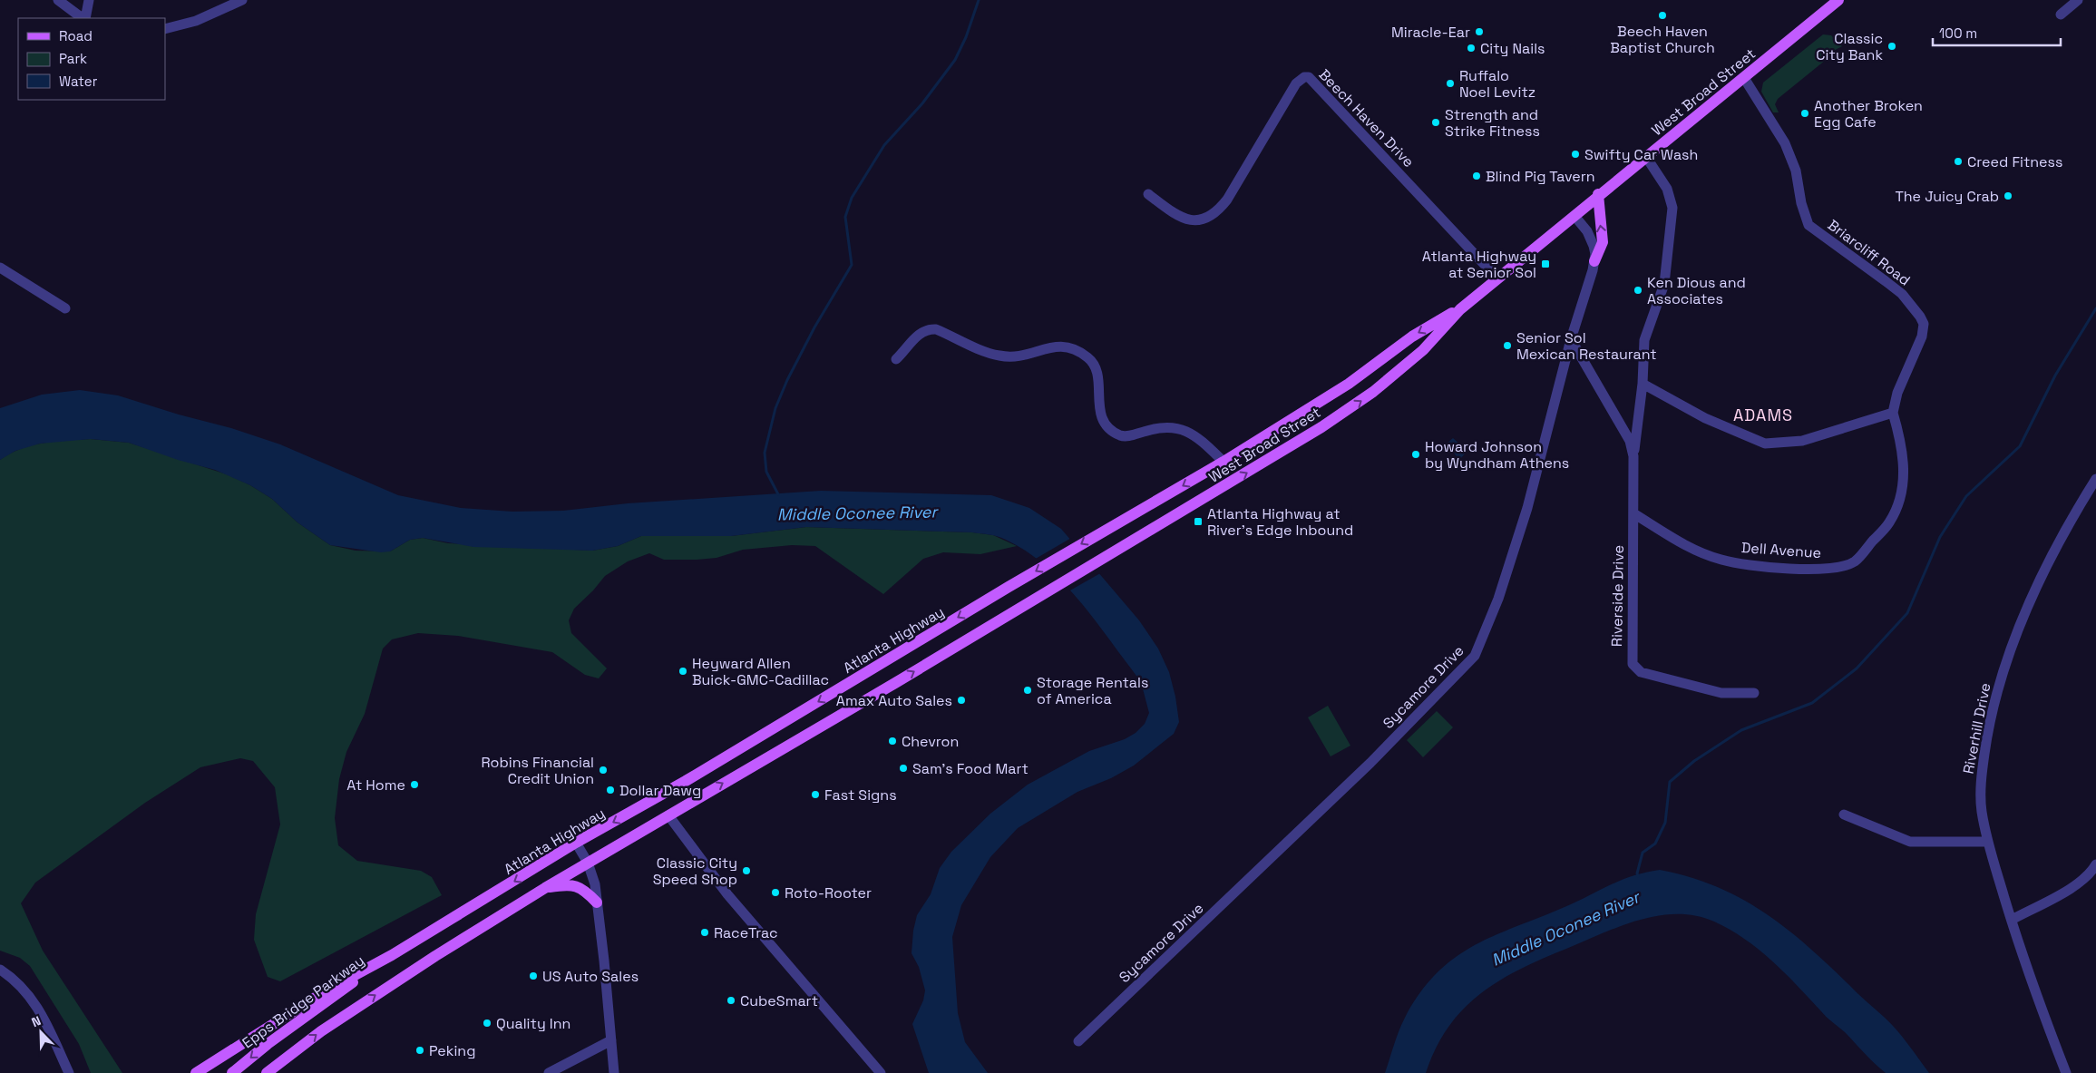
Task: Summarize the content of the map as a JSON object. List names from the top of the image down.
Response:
{
  "streets": {
    "main road": ["West Broad Street", "Atlanta Highway", "Epps Bridge Parkway"],
    "street": [
      "Beech Haven Drive",
      "Briarcliff Road",
      "Dell Avenue",
      "Riverside Drive",
      "Sycamore Drive",
      "Riverhill Drive"
    ]
  },
  "crossings": [
    ["West Broad Street", "Beech Haven Drive"],
    ["West Broad Street", "Briarcliff Road"],
    ["West Broad Street", "Atlanta Highway"],
    ["West Broad Street", "Sycamore Drive"],
    ["Briarcliff Road", "Dell Avenue"],
    ["Dell Avenue", "Riverside Drive"],
    ["Riverside Drive", "Sycamore Drive"],
    ["Atlanta Highway", "Epps Bridge Parkway"]
  ],
  "districts": ["ADAMS"],
  "water": ["Middle Oconee River"],
  "places": {
    "other": [
      "Beech Haven Baptist Church",
      "Miracle-Ear",
      "Classic City Bank",
      "City Nails",
      "Ruffalo Noel Levitz",
      "Another Broken Egg Cafe",
      "Strength and Strike Fitness",
      "Swifty Car Wash",
      "Creed Fitness",
      "Blind Pig Tavern",
      "The Juicy Crab",
      "Ken Dious and Associates",
      "Senior Sol Mexican Restaurant",
      "Howard Johnson by Wyndham Athens",
      "Heyward Allen Buick-GMC-Cadillac",
      "Storage Rentals of America",
      "Amax Auto Sales",
      "Chevron",
      "Sam's Food Mart",
      "Robins Financial Credit Union",
      "At Home",
      "Dollar Dawg",
      "Fast Signs",
      "Classic City Speed Shop",
      "Roto-Rooter",
      "RaceTrac",
      "US Auto Sales",
      "CubeSmart",
      "Quality Inn",
      "Peking"
    ],
    "transit": ["Atlanta Highway at Senior Sol", "Atlanta Highway at River's Edge Inbound"]
  },
  "legend": ["Road", "Park", "Water"],
  "scale_bar": "100 m",
  "north": "top left"
}
